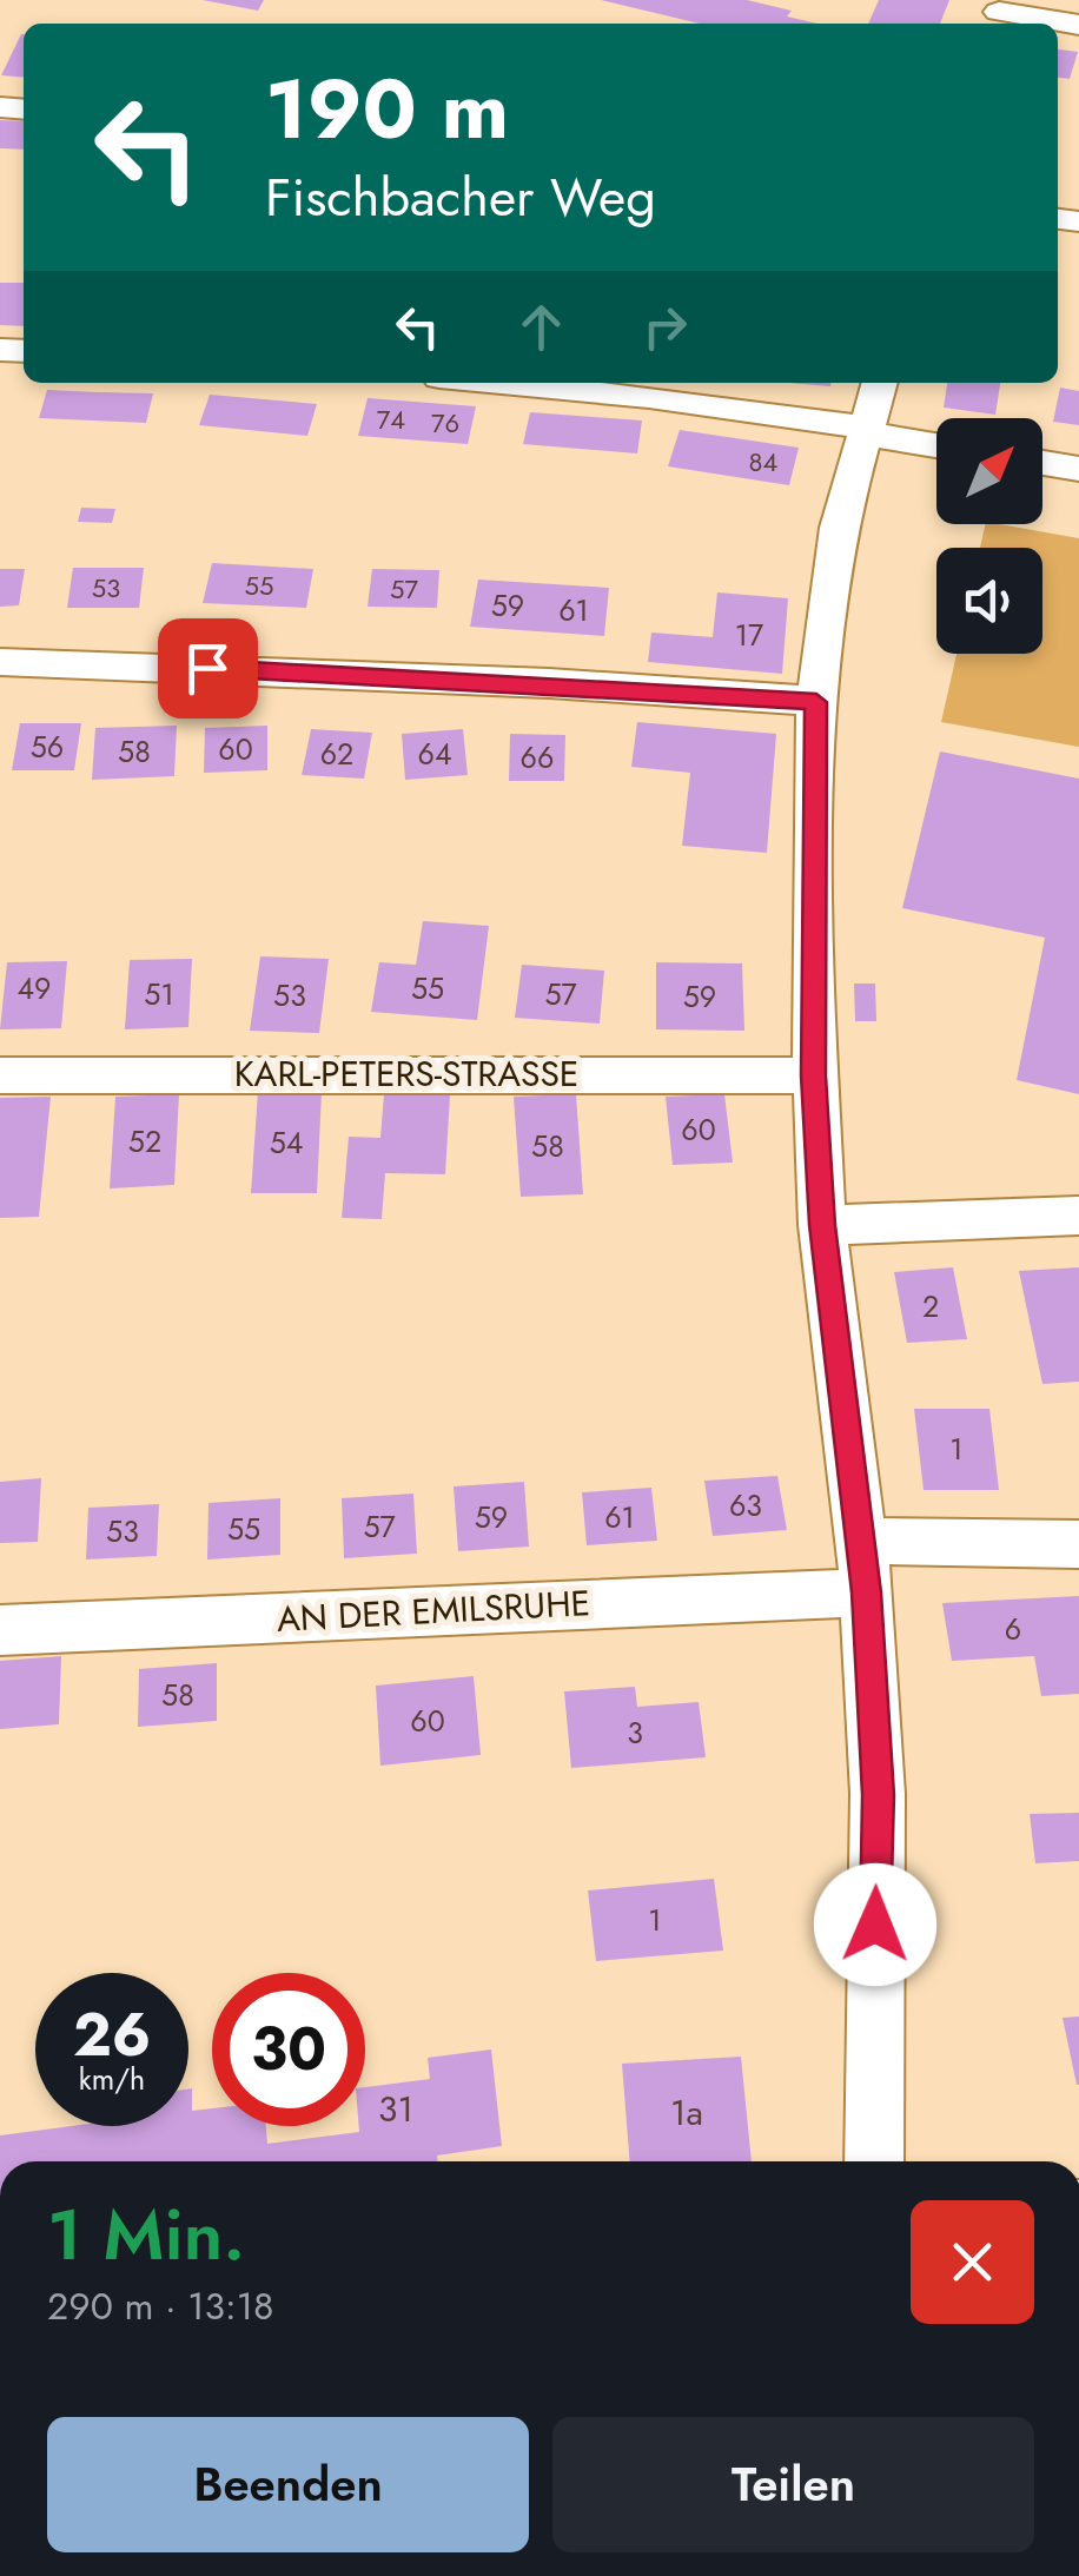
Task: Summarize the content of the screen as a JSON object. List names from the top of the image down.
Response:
{
  "streets": {
    "street": ["KARL-PETERS-STRASSE", "AN DER EMILSRUHE"]
  },
  "house_numbers": [
    "74",
    "76",
    "84",
    "55",
    "53",
    "57",
    "59",
    "61",
    "17",
    "56",
    "60",
    "58",
    "62",
    "64",
    "66",
    "49",
    "55",
    "51",
    "57",
    "53",
    "59",
    "60",
    "52",
    "54",
    "58",
    "2",
    "1",
    "63",
    "59",
    "61",
    "57",
    "55",
    "53",
    "6",
    "58",
    "60",
    "3",
    "1",
    "31",
    "1a"
  ],
  "north": "top right",
  "page": {
    "turn": ["190 m", "Fischbacher Weg"],
    "speed": "26 km/h",
    "limit": "30",
    "heading": ["1 Min.", "290 m · 13:18"],
    "buttons": ["Beenden", "Teilen"]
  }
}
